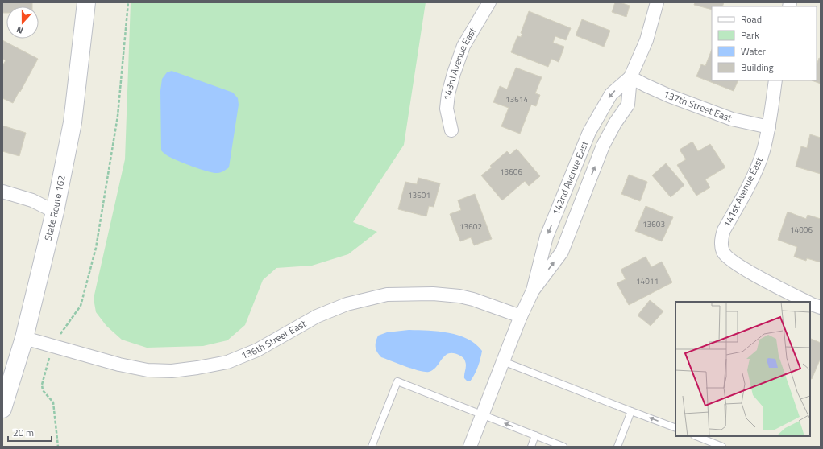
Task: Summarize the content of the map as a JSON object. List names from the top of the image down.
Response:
{
  "streets": {
    "main road": ["State Route 162"],
    "street": [
      "143rd Avenue East",
      "137th Street East",
      "142nd Avenue East",
      "141st Avenue East",
      "136th Street East"
    ]
  },
  "crossings": [
    ["137th Street East", "142nd Avenue East"],
    ["137th Street East", "141st Avenue East"],
    ["142nd Avenue East", "136th Street East"],
    ["State Route 162", "136th Street East"]
  ],
  "house_numbers": [
    "13614",
    "13606",
    "13601",
    "13603",
    "13602",
    "14006",
    "14011"
  ],
  "legend": [
    "Road",
    "Park",
    "Water",
    "Building"
  ],
  "scale_bar": "20 m",
  "north": "bottom"
}
